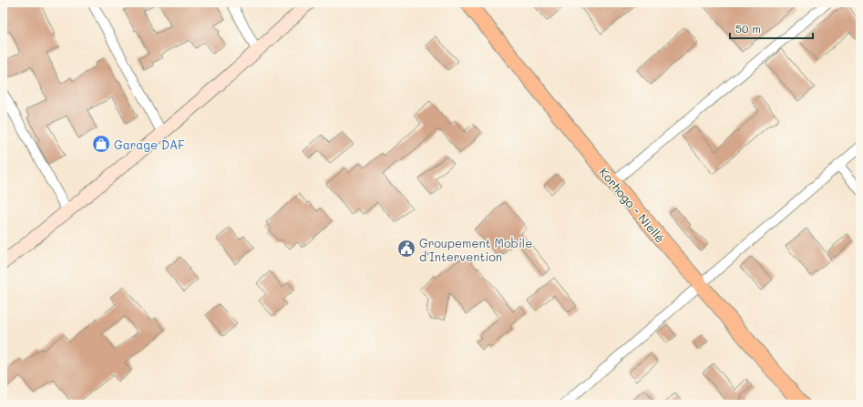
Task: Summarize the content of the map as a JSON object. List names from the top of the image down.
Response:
{
  "streets": {
    "main road": ["Korhogo - Niellé"]
  },
  "places": {
    "shop": ["Garage DAF"],
    "public building": ["Groupement Mobile d'Intervention"]
  },
  "scale_bar": "50 m"
}
